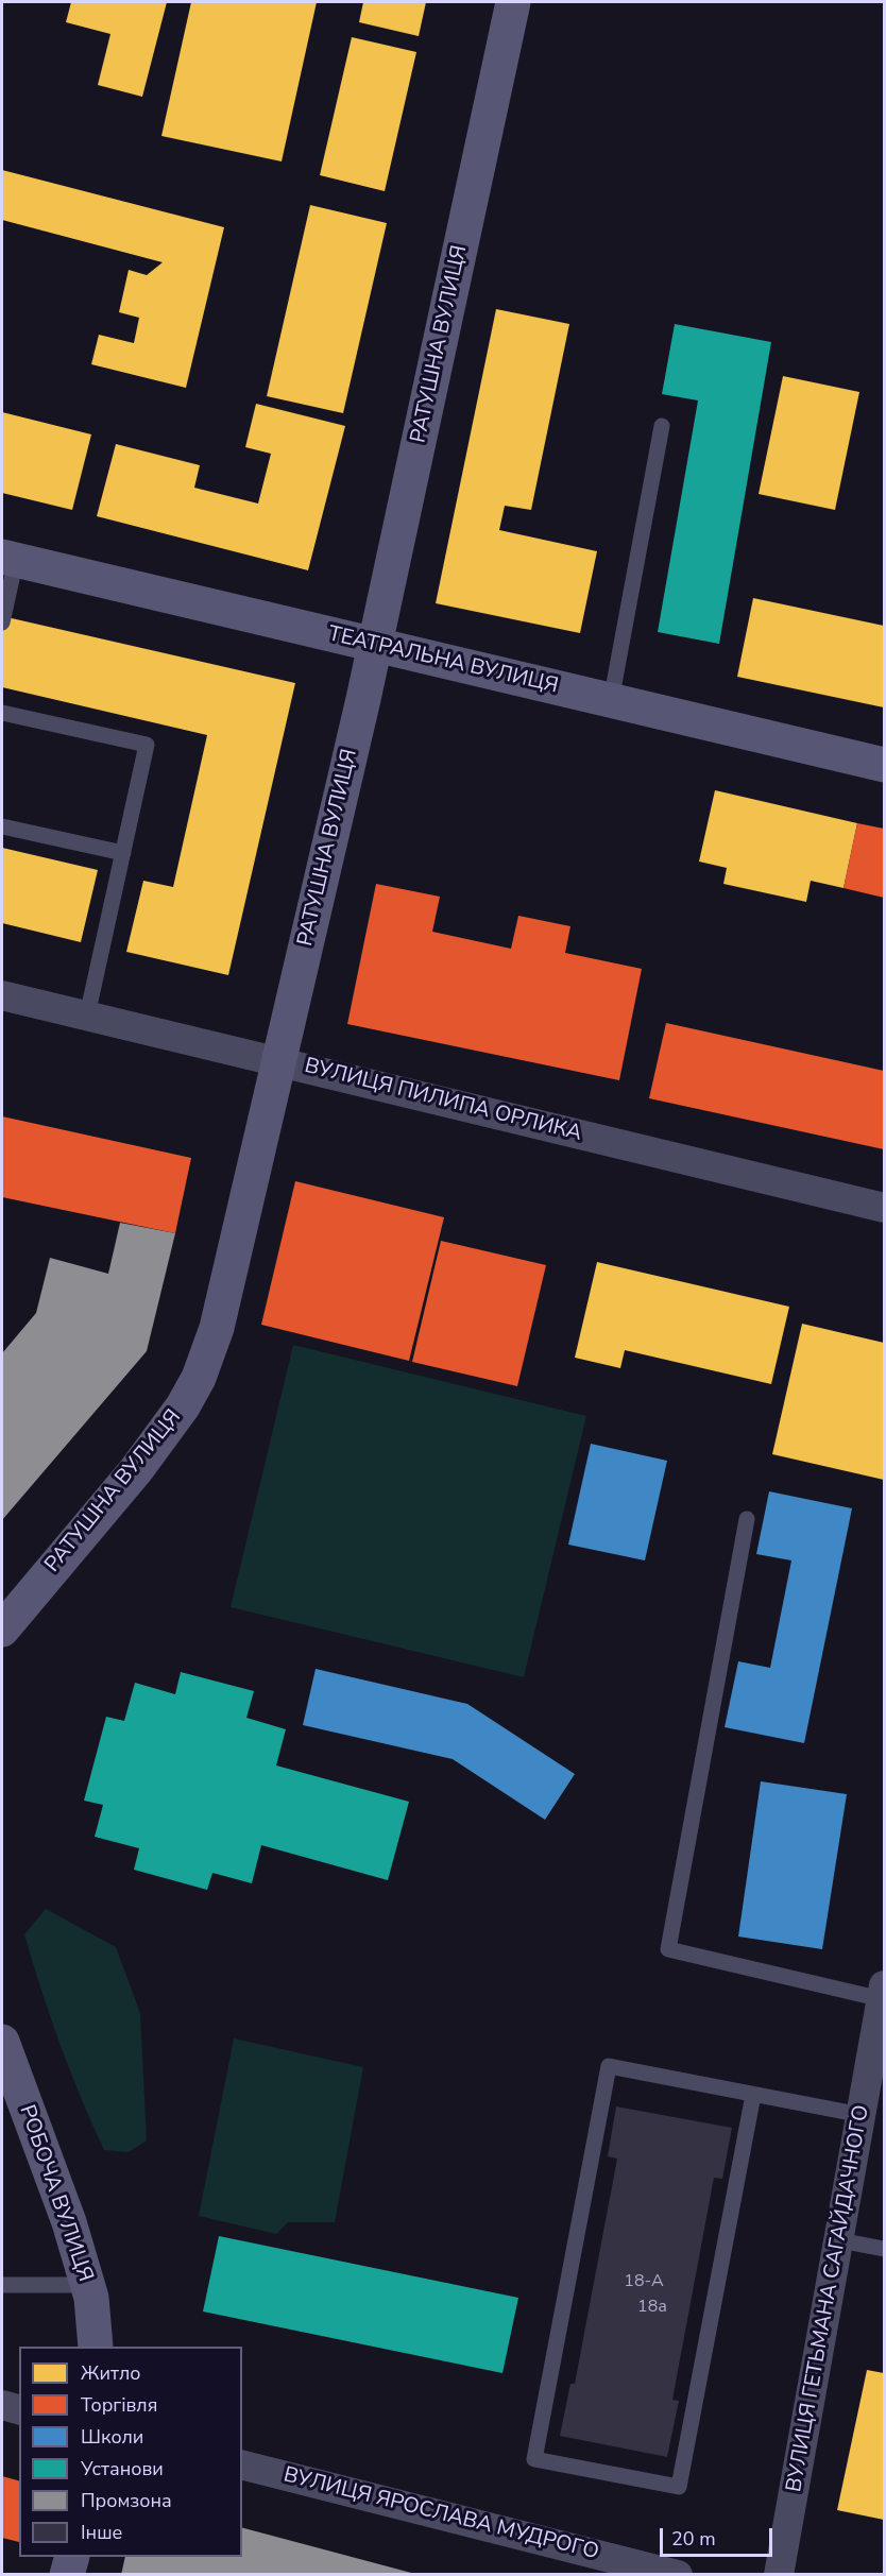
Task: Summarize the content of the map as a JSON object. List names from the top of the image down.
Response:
{
  "streets": {
    "street": [
      "РАТУШНА ВУЛИЦЯ",
      "ТЕАТРАЛЬНА ВУЛИЦЯ",
      "ВУЛИЦЯ ПИЛИПА ОРЛИКА",
      "РОБОЧА ВУЛИЦЯ",
      "ВУЛИЦЯ ГЕТЬМАНА САГАЙДАЧНОГО",
      "ВУЛИЦЯ ЯРОСЛАВА МУДРОГО"
    ]
  },
  "crossings": [
    ["РАТУШНА ВУЛИЦЯ", "ТЕАТРАЛЬНА ВУЛИЦЯ"],
    ["РАТУШНА ВУЛИЦЯ", "ВУЛИЦЯ ПИЛИПА ОРЛИКА"]
  ],
  "house_numbers": ["18-А", "18а"],
  "legend": [
    "Житло",
    "Торгівля",
    "Школи",
    "Установи",
    "Промзона",
    "Інше"
  ],
  "scale_bar": "20 m"
}
